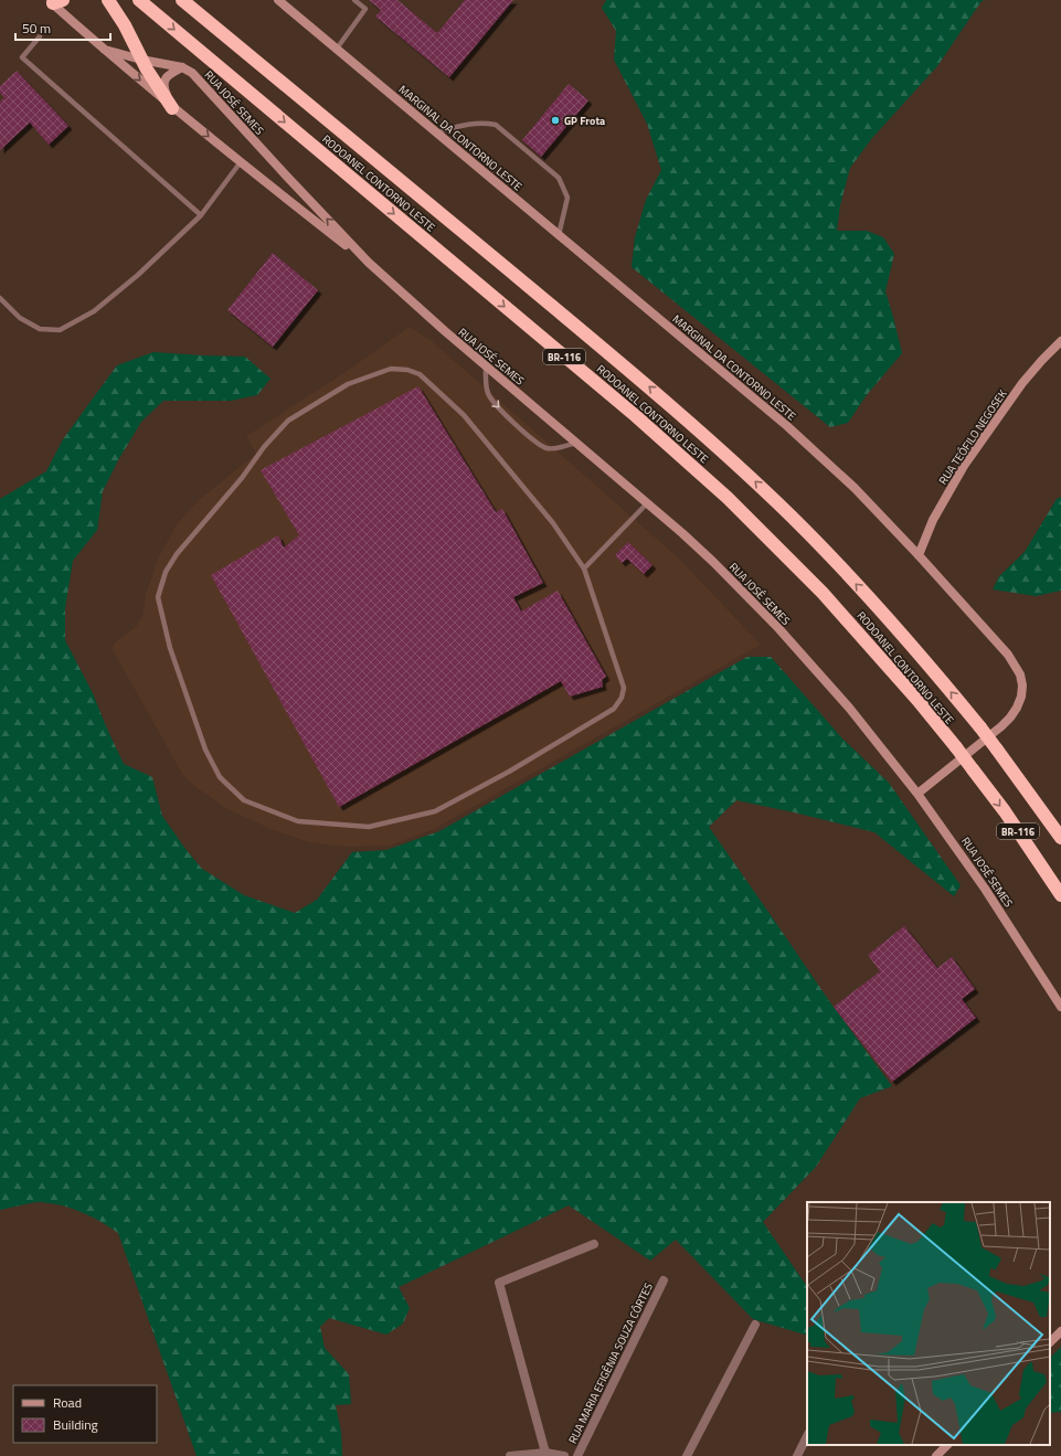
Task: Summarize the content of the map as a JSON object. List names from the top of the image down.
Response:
{
  "streets": {
    "highway": ["RODOANEL CONTORNO LESTE", "BR-116"],
    "main road": ["RUA JOSÉ SEMES", "MARGINAL DA CONTORNO LESTE", "RUA TEÓFILO NEGOSEK"],
    "street": ["RUA MARIA EFIGÊNIA SOUZA CÔRTES"]
  },
  "crossings": [
    ["RUA JOSÉ SEMES", "MARGINAL DA CONTORNO LESTE"],
    ["MARGINAL DA CONTORNO LESTE", "RUA TEÓFILO NEGOSEK"]
  ],
  "places": ["GP Frota"],
  "legend": ["Road", "Building"],
  "scale_bar": "50 m"
}
